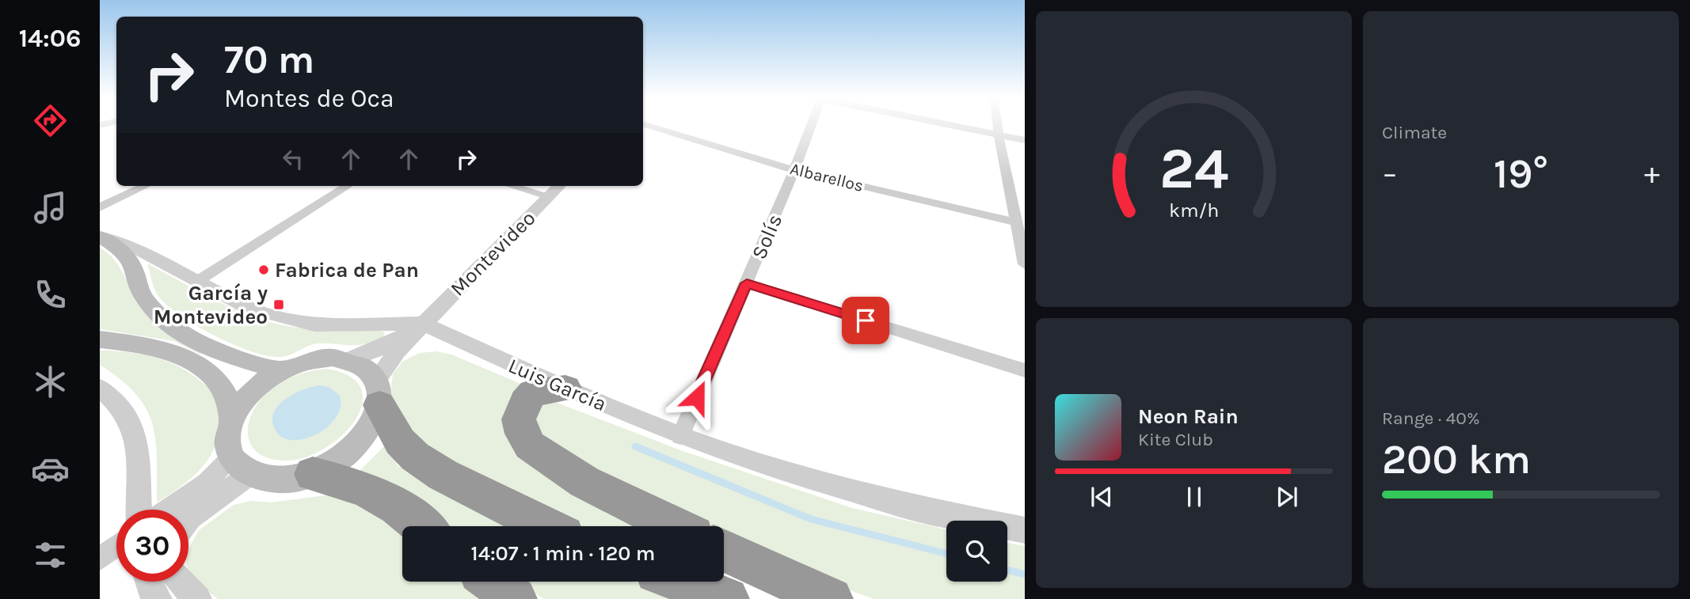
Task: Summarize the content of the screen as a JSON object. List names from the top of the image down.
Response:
{
  "streets": {
    "main road": ["Luis García"],
    "street": ["Albarellos", "Solís", "Montevideo"]
  },
  "crossings": [
    ["Albarellos", "Solís"],
    ["Solís", "Luis García"],
    ["Montevideo", "Luis García"]
  ],
  "places": {
    "other": ["Fabrica de Pan"],
    "transit": ["García y Montevideo"]
  },
  "page": {
    "tabs": "14:06",
    "tile": [
      "Climate",
      ["Range · 40%", "200 km"]
    ],
    "turn": ["70 m", "Montes de Oca"],
    "heat": ["−", "19°", "+"],
    "song": ["Neon Rain", "Kite Club"],
    "limit": "30",
    "trip": "14:07 · 1 min · 120 m",
    "gauge": ["24", "km/h"]
  }
}
